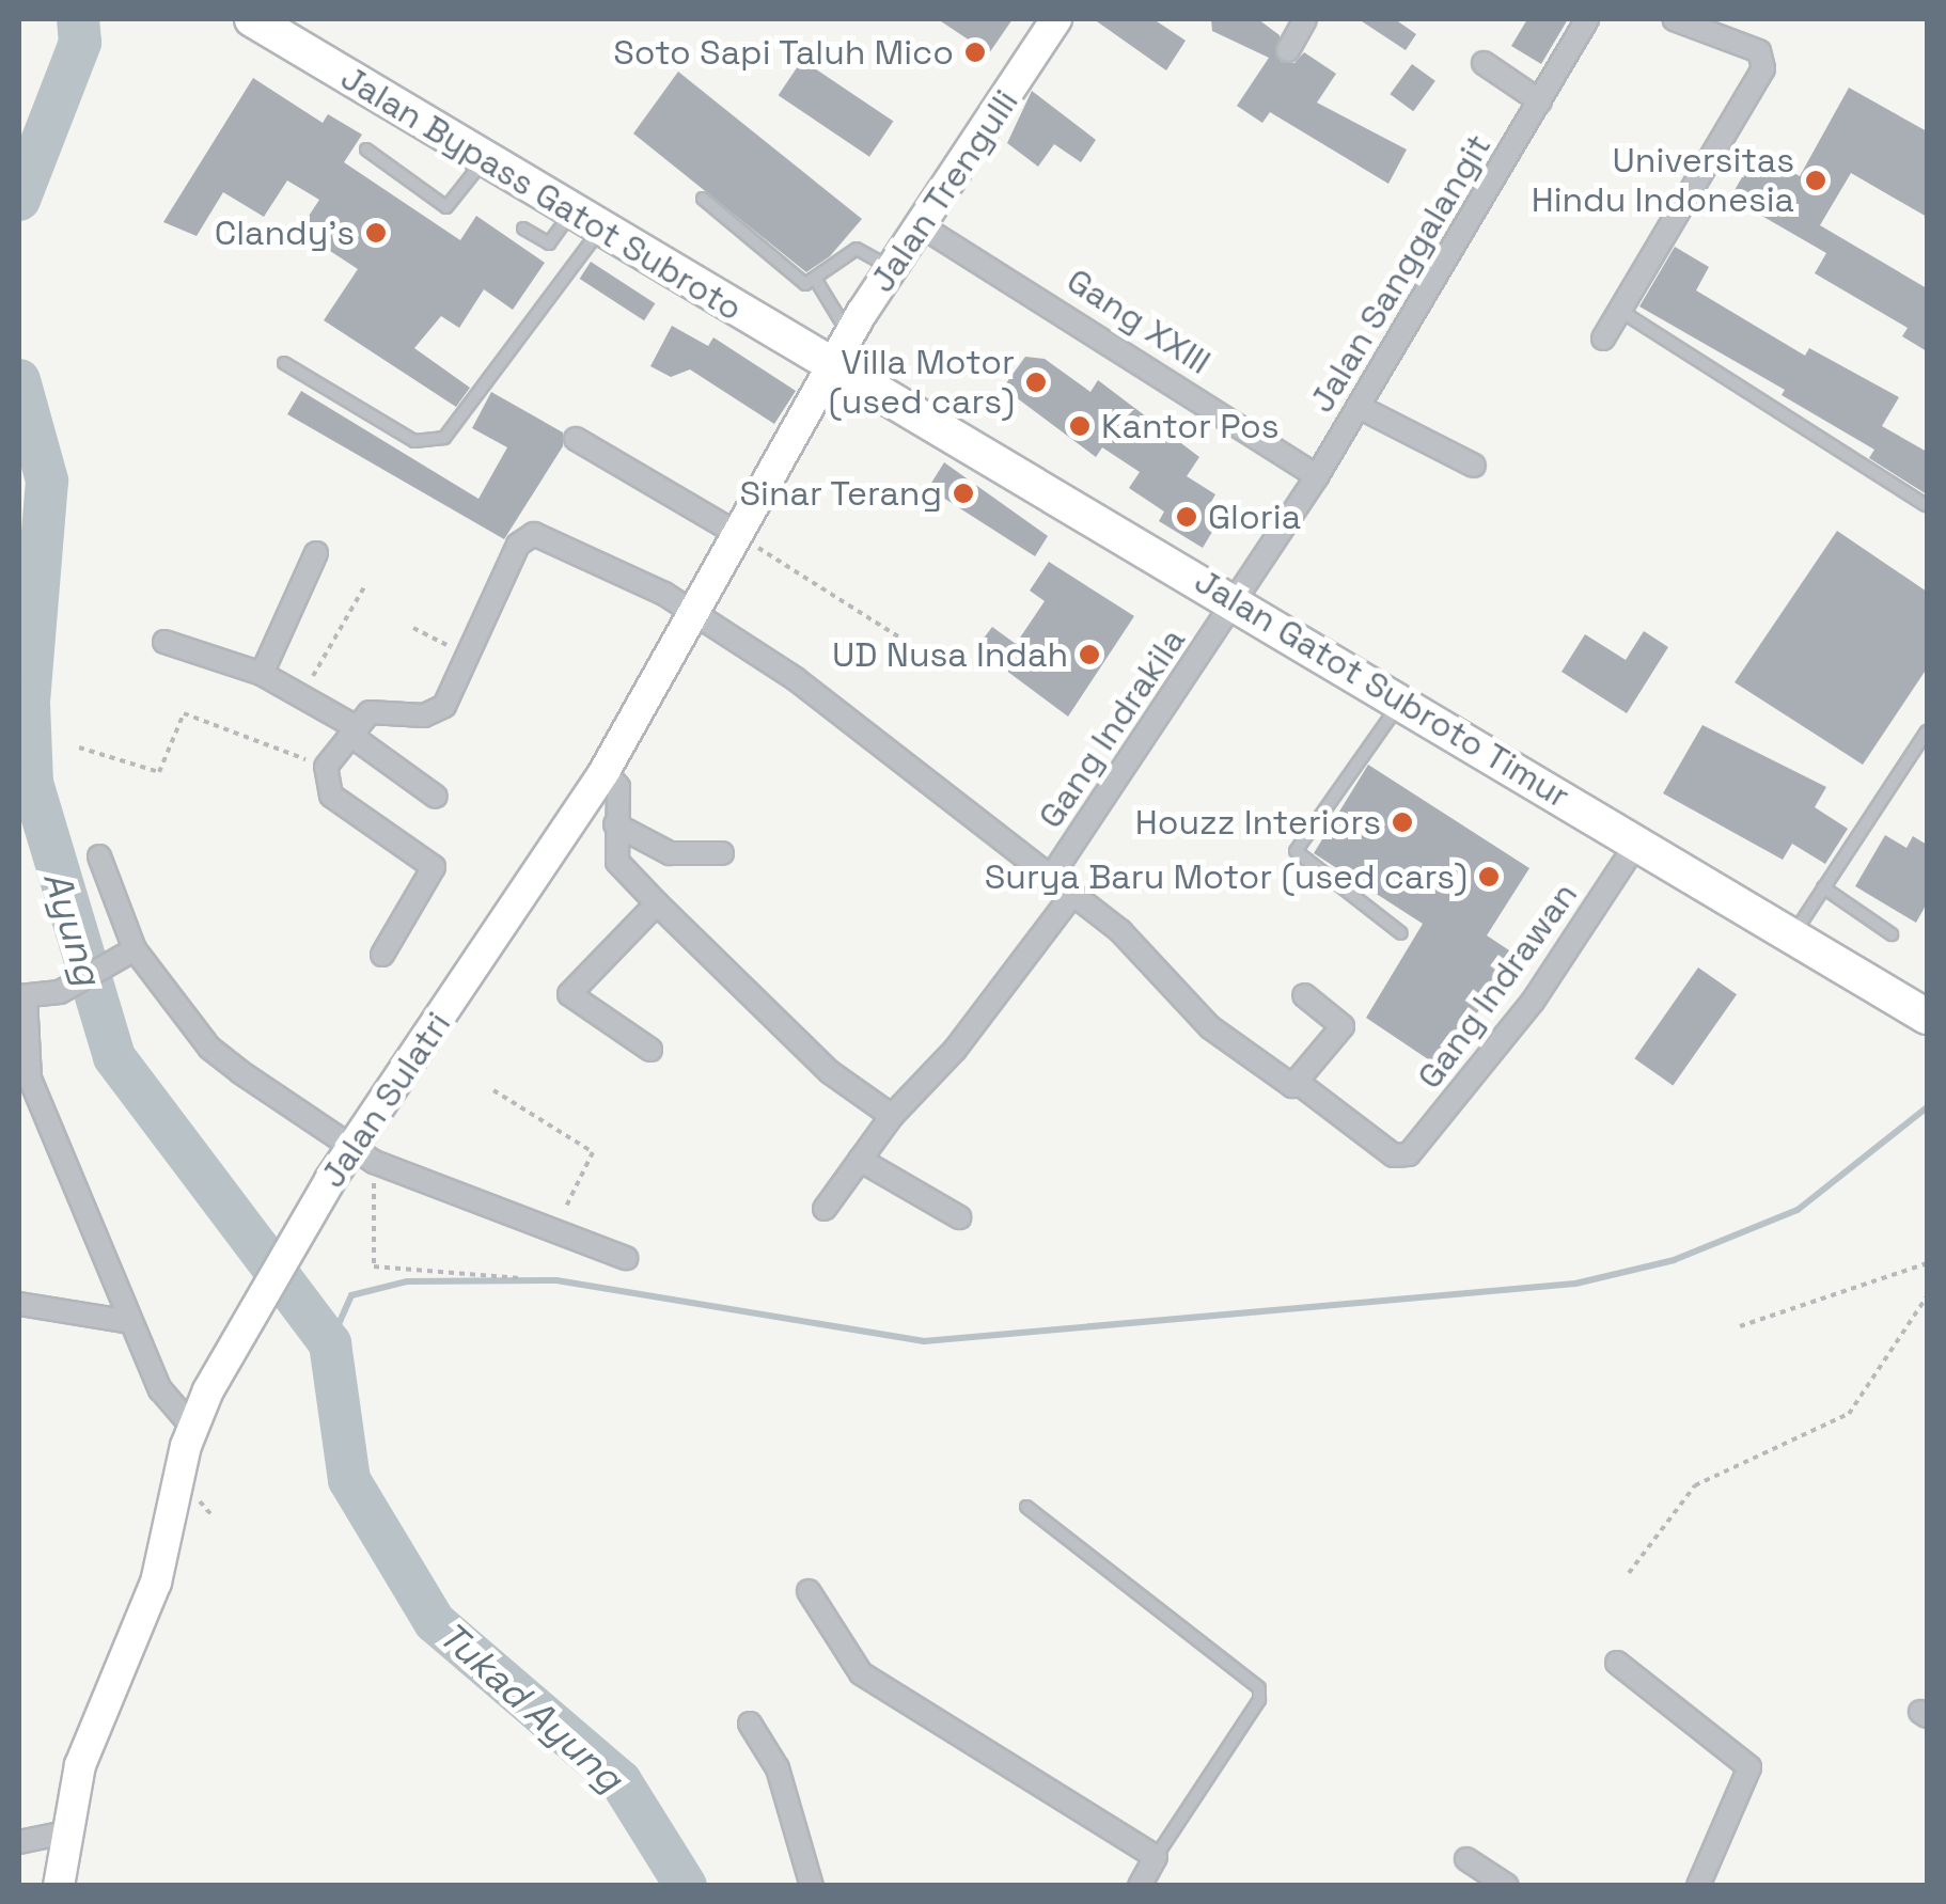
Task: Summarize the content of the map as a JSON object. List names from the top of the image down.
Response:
{
  "streets": {
    "highway": ["Jalan Bypass Gatot Subroto", "Jalan Gatot Subroto Timur"],
    "main road": ["Jalan Trengulli", "Jalan Sulatri"],
    "street": [
      "Jalan Sanggalangit",
      "Gang XXIII",
      "Gang Indrakila",
      "Gang Indrawan"
    ]
  },
  "crossings": [
    ["Jalan Trengulli", "Jalan Bypass Gatot Subroto"],
    ["Jalan Trengulli", "Gang XXIII"],
    ["Jalan Trengulli", "Jalan Gatot Subroto Timur"],
    ["Jalan Trengulli", "Jalan Sulatri"],
    ["Jalan Bypass Gatot Subroto", "Jalan Gatot Subroto Timur"],
    ["Jalan Bypass Gatot Subroto", "Jalan Sulatri"],
    ["Jalan Sanggalangit", "Gang XXIII"],
    ["Jalan Sanggalangit", "Jalan Gatot Subroto Timur"],
    ["Jalan Sanggalangit", "Gang Indrakila"],
    ["Jalan Gatot Subroto Timur", "Gang Indrakila"],
    ["Jalan Gatot Subroto Timur", "Gang Indrawan"],
    ["Jalan Gatot Subroto Timur", "Jalan Sulatri"]
  ],
  "water": ["Ayung", "Tukad Ayung"],
  "places": [
    "Soto Sapi Taluh Mico",
    "Universitas Hindu Indonesia",
    "Clandy's",
    "Villa Motor (used cars)",
    "Kantor Pos",
    "Sinar Terang",
    "Gloria",
    "UD Nusa Indah",
    "Houzz Interiors",
    "Surya Baru Motor (used cars)"
  ]
}
